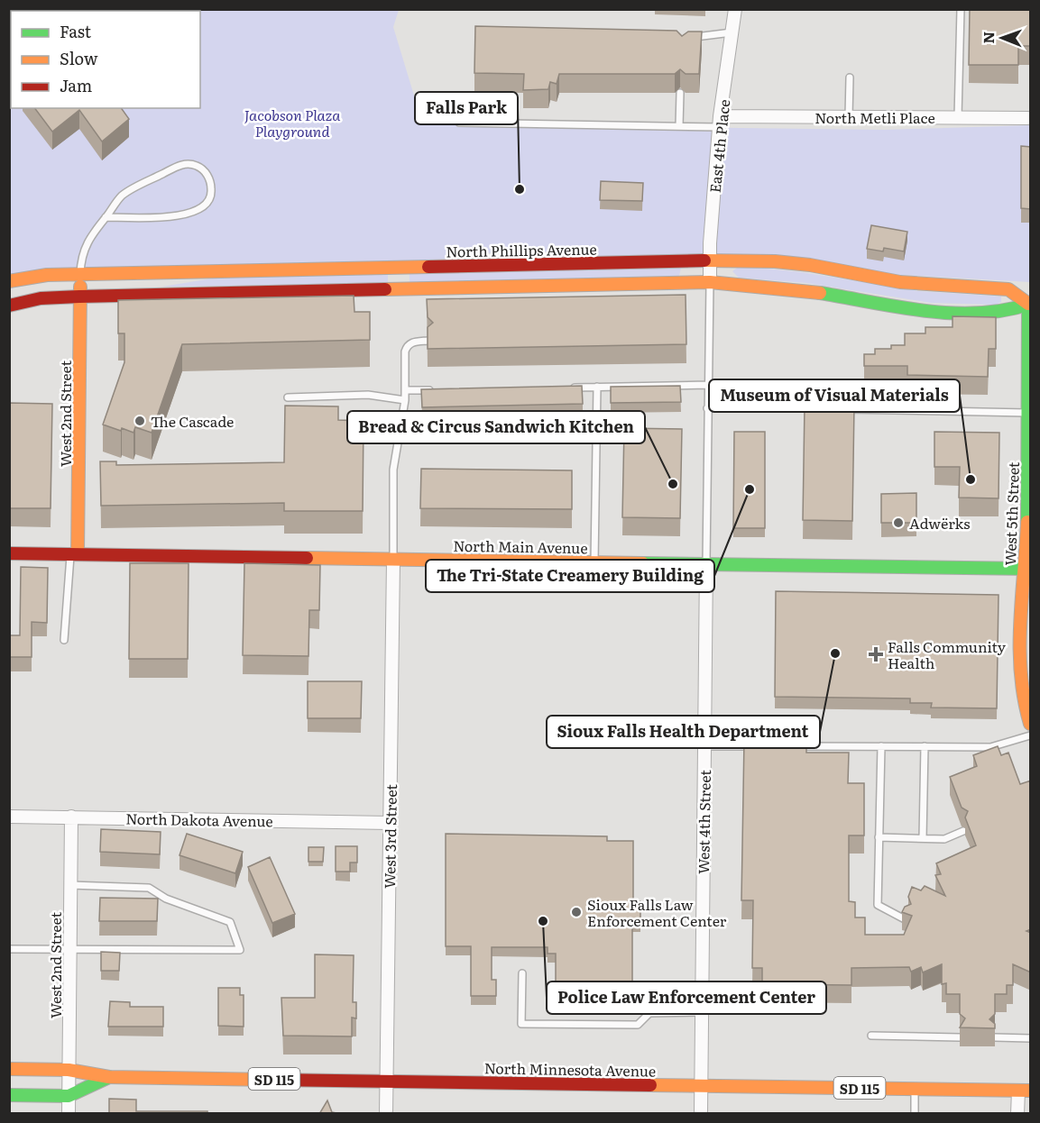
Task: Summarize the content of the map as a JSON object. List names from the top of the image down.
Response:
{
  "streets": {
    "street": [
      "North Metli Place",
      "East 4th Place",
      "North Phillips Avenue",
      "West 2nd Street",
      "West 5th Street",
      "North Main Avenue",
      "North Dakota Avenue",
      "West 4th Street",
      "West 3rd Street",
      "North Minnesota Avenue",
      "SD 115"
    ]
  },
  "crossings": [
    ["North Metli Place", "East 4th Place"],
    ["East 4th Place", "North Phillips Avenue"],
    ["North Phillips Avenue", "West 2nd Street"],
    ["North Phillips Avenue", "West 5th Street"],
    ["West 2nd Street", "North Main Avenue"],
    ["West 2nd Street", "North Dakota Avenue"],
    ["West 2nd Street", "North Minnesota Avenue"],
    ["West 5th Street", "North Main Avenue"],
    ["North Main Avenue", "West 4th Street"],
    ["North Main Avenue", "West 3rd Street"],
    ["North Dakota Avenue", "West 3rd Street"],
    ["West 4th Street", "North Minnesota Avenue"],
    ["West 3rd Street", "North Minnesota Avenue"]
  ],
  "parks": ["Jacobson Plaza Playground"],
  "places": {
    "other": [
      "Falls Park",
      "The Cascade",
      "Museum of Visual Materials",
      "Bread & Circus Sandwich Kitchen",
      "The Tri-State Creamery Building",
      "Adwёrks",
      "Sioux Falls Health Department",
      "Sioux Falls Law Enforcement Center",
      "Police Law Enforcement Center"
    ],
    "health": ["Falls Community Health"]
  },
  "legend": ["Fast", "Slow", "Jam"],
  "north": "left"
}
